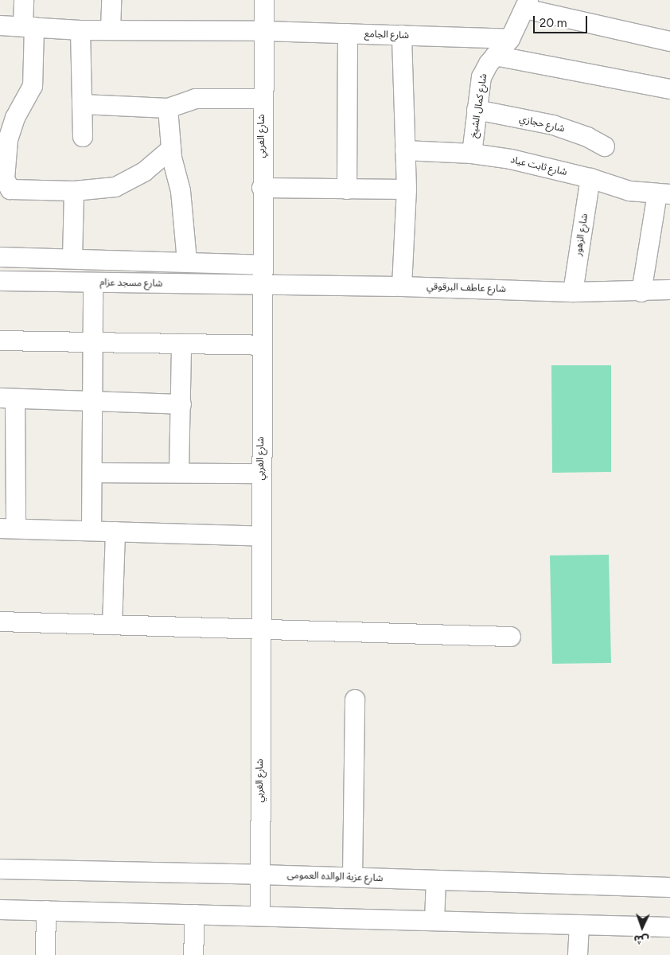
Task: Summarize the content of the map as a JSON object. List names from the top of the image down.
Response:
{
  "streets": {
    "street": [
      "شارع الجامع",
      "شارع كمال الشيخ",
      "شارع حجازي",
      "شارع الغربي",
      "شارع ثابت عياد",
      "شارع الزهور",
      "شارع مسجد عزام",
      "شارع عاطف البرقوقي",
      "شارع عزبة الوالده العمومى"
    ]
  },
  "crossings": [
    ["شارع الجامع", "شارع كمال الشيخ"],
    ["شارع الجامع", "شارع الغربي"],
    ["شارع كمال الشيخ", "شارع حجازي"],
    ["شارع كمال الشيخ", "شارع ثابت عياد"],
    ["شارع الغربي", "شارع مسجد عزام"],
    ["شارع الغربي", "شارع عاطف البرقوقي"],
    ["شارع الغربي", "شارع عزبة الوالده العمومى"],
    ["شارع ثابت عياد", "شارع الزهور"],
    ["شارع الزهور", "شارع عاطف البرقوقي"],
    ["شارع مسجد عزام", "شارع عاطف البرقوقي"]
  ],
  "scale_bar": "20 m",
  "north": "bottom"
}
